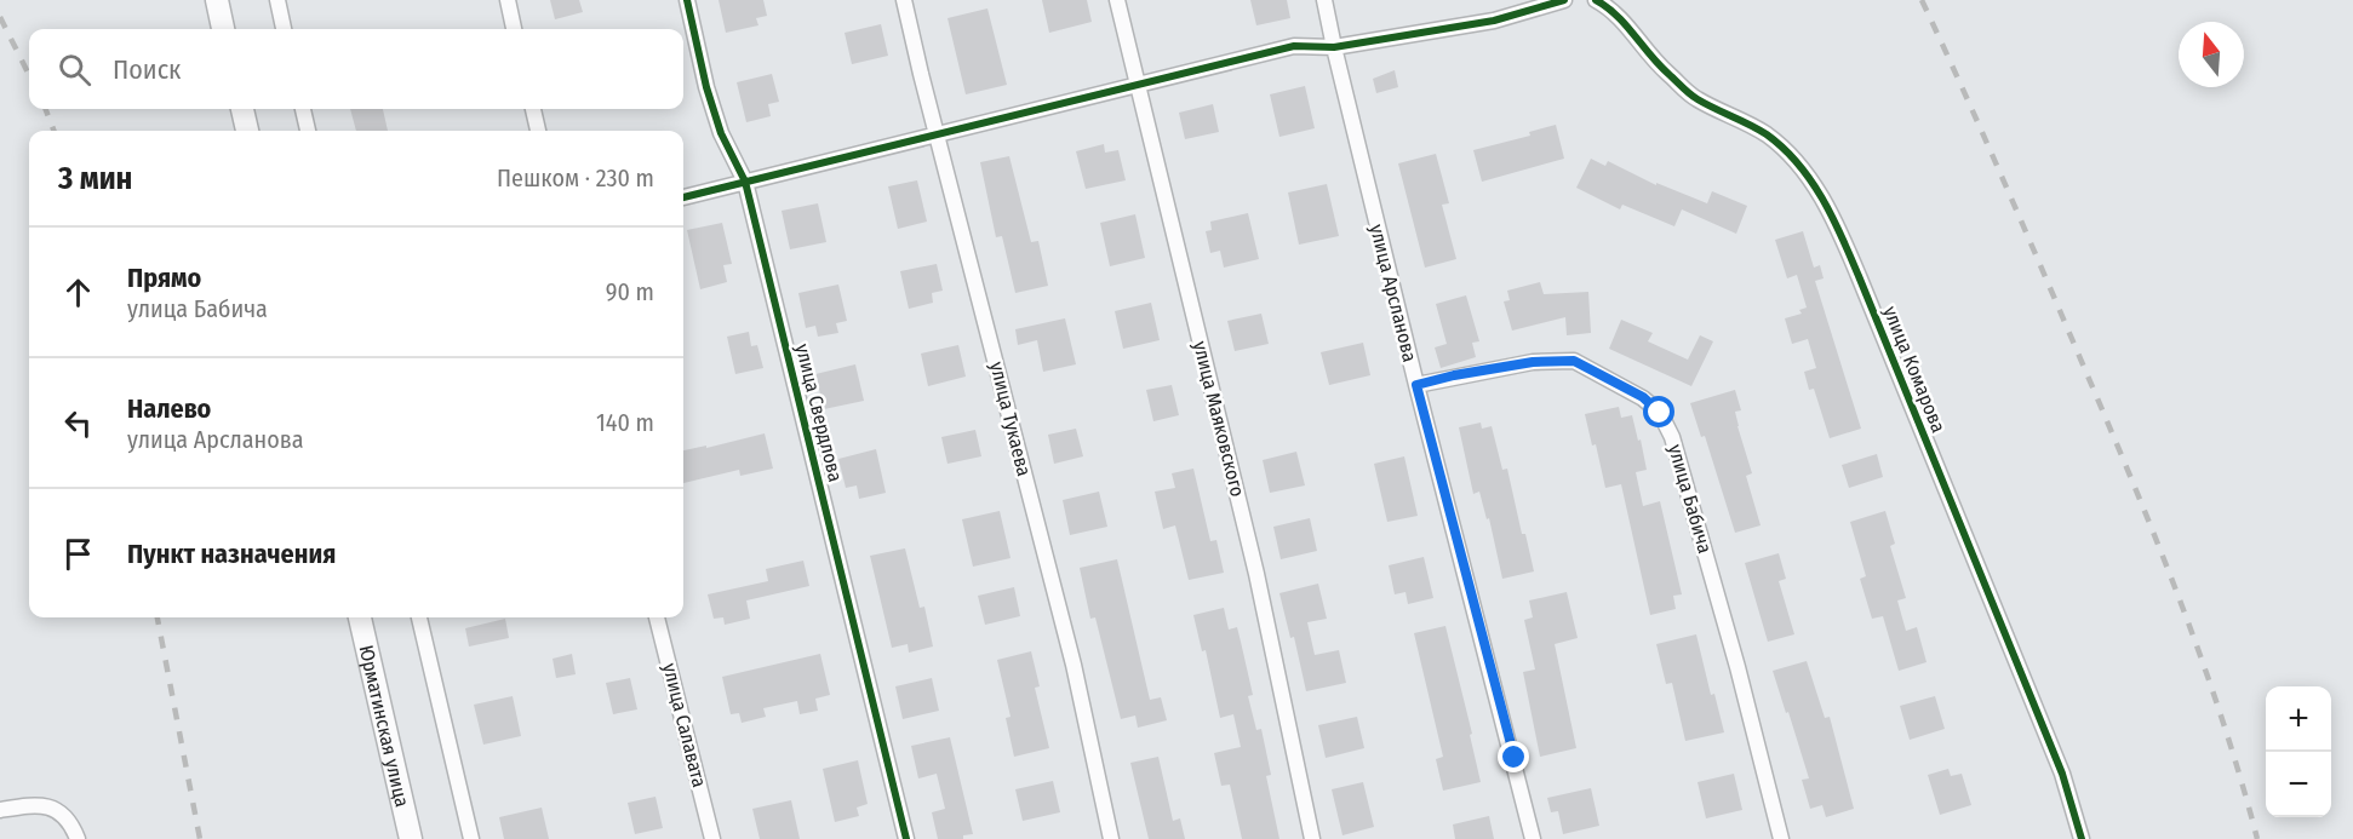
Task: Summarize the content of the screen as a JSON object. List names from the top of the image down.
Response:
{
  "streets": {
    "main road": ["Юрматинская улица"],
    "street": [
      "улица Арсланова",
      "улица Комарова",
      "улица Свердлова",
      "улица Тукаева",
      "улица Маяковского",
      "улица Бабича",
      "улица Салавата"
    ]
  },
  "crossings": [
    ["улица Арсланова", "улица Бабича"]
  ],
  "north": "top",
  "page": {
    "search": "Поиск",
    "heading": ["3 мин", "Пешком · 230 m"],
    "list": [
      ["Прямо", "улица Бабича", "90 m"],
      ["Налево", "улица Арсланова", "140 m"],
      "Пункт назначения"
    ],
    "map_buttons": ["+", "−"]
  }
}
